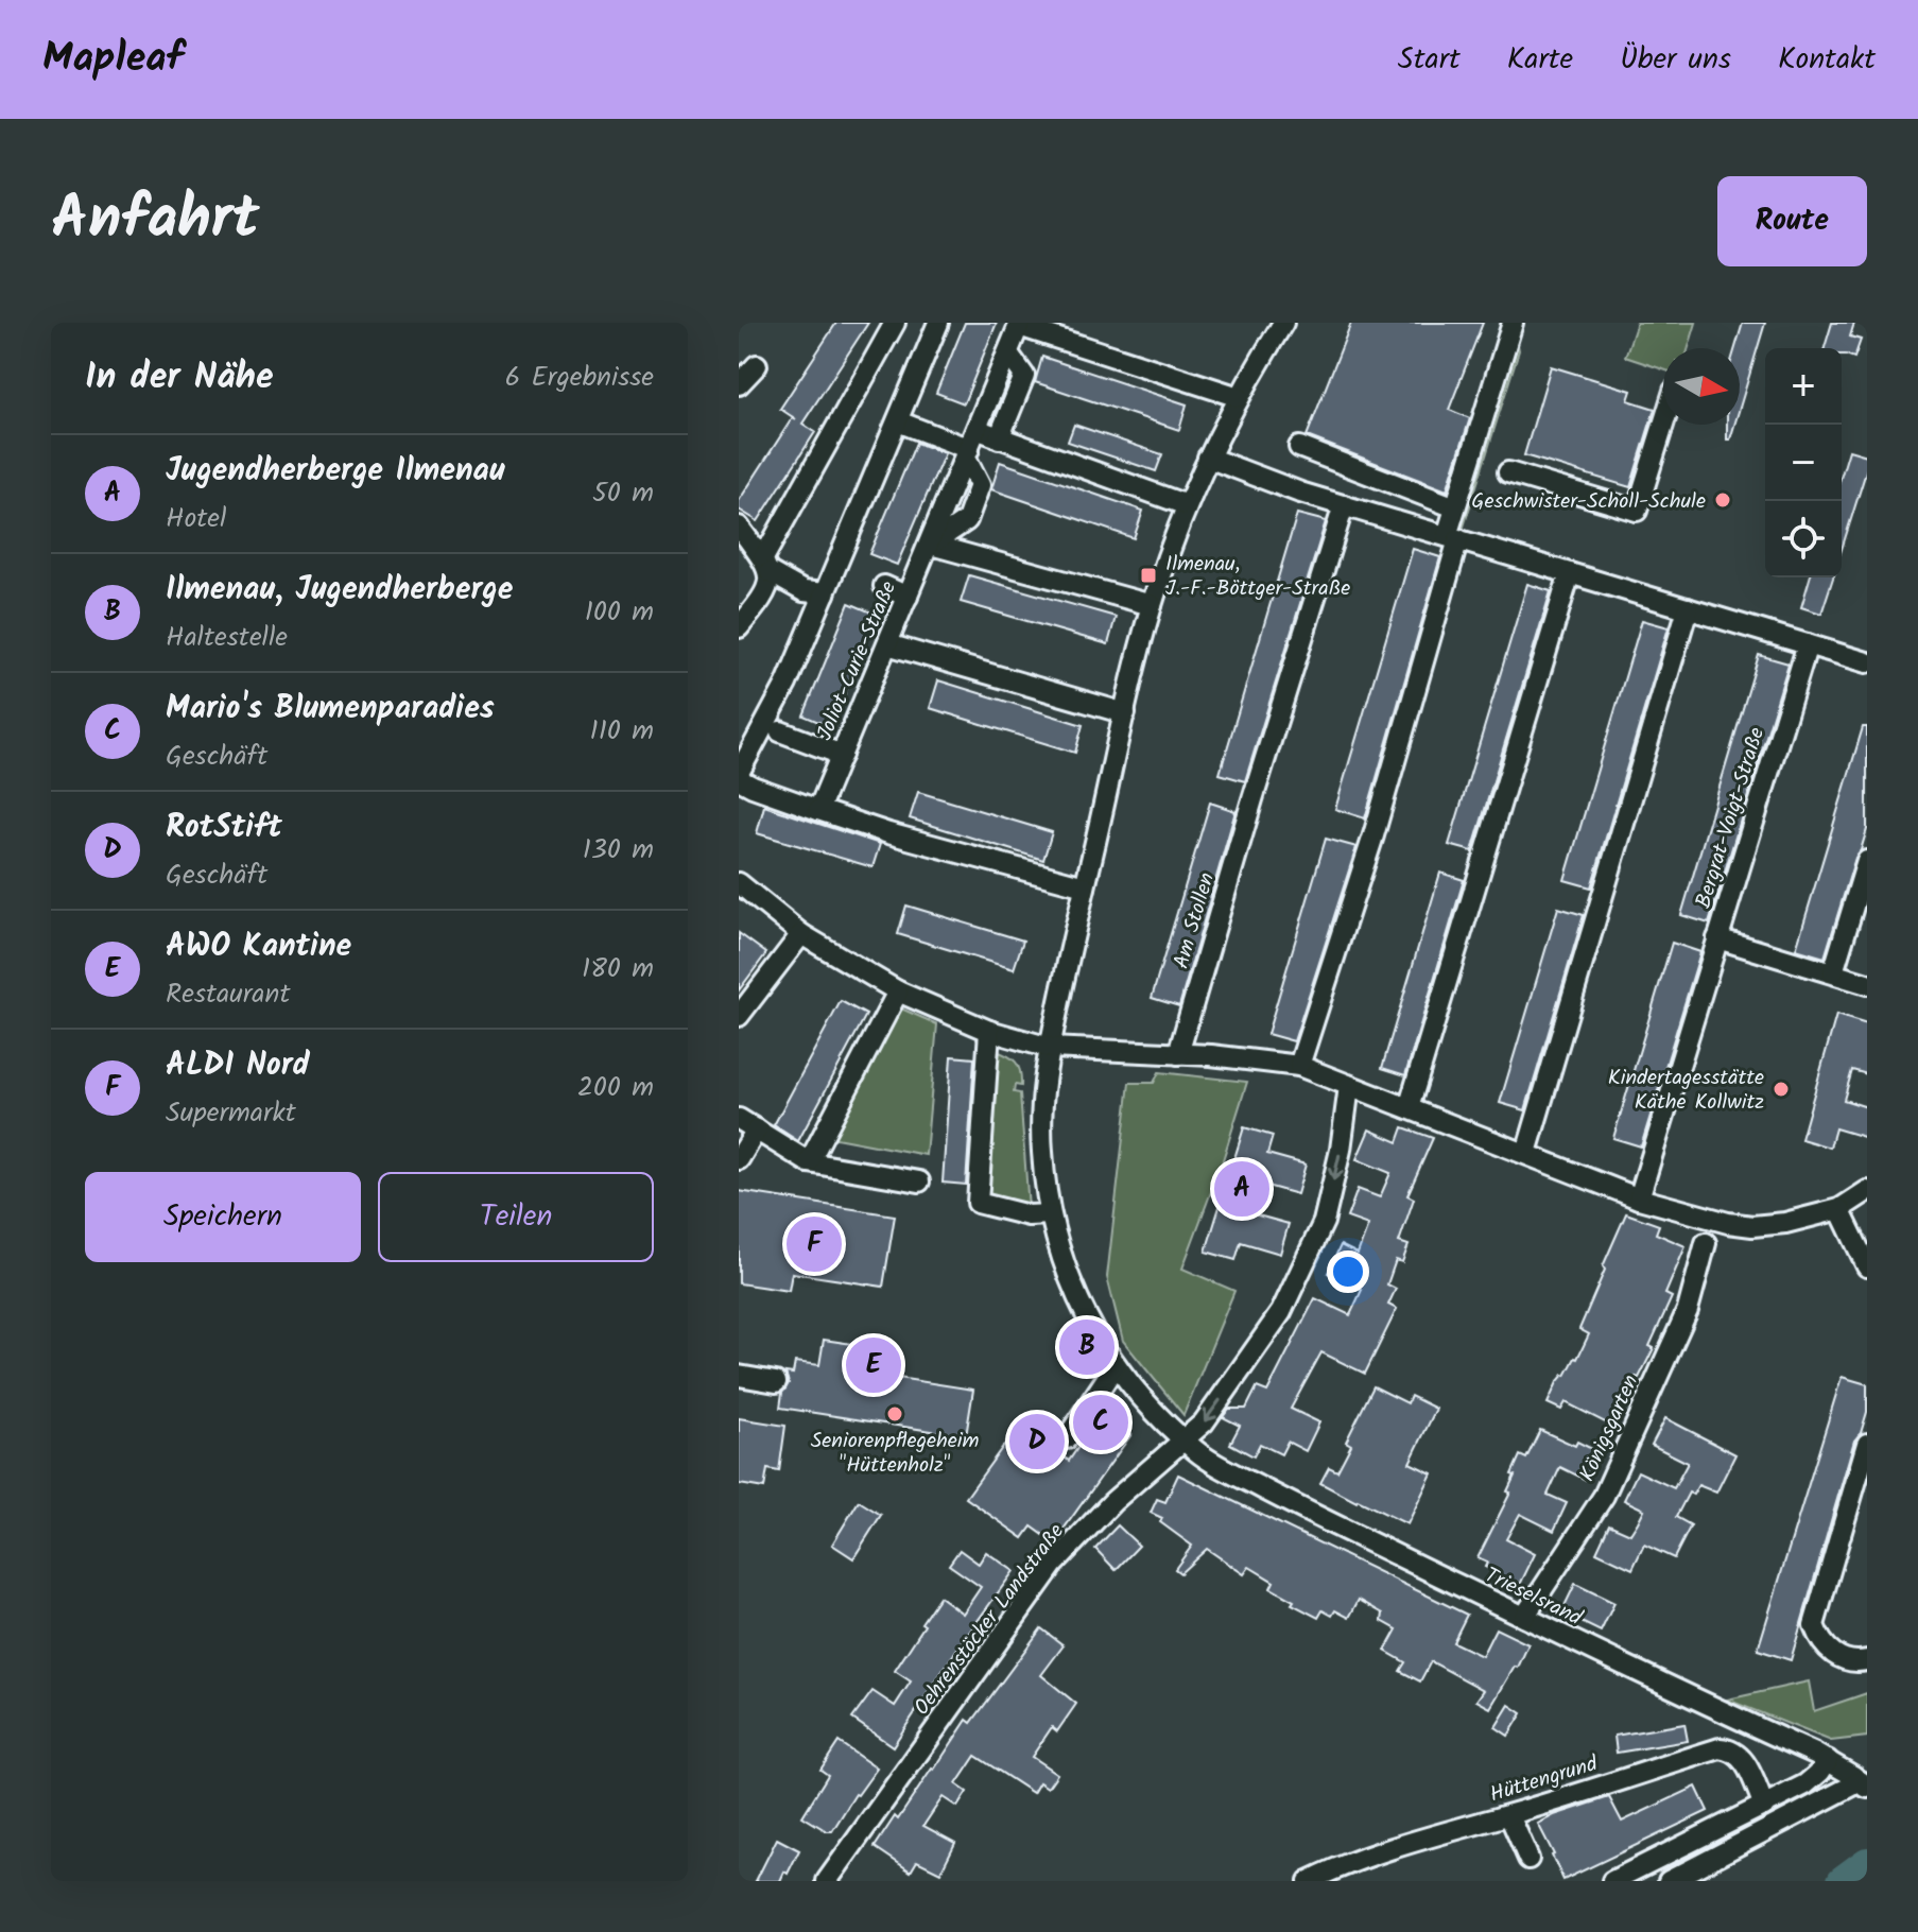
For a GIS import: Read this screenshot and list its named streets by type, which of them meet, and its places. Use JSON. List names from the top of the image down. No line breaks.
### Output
{"streets":{"street":["Joliot-Curie-Straße","Bergrat-Voigt-Straße","Am Stollen","Königsgarten","Trieselsrand","Oehrenstöcker Landstraße","Hüttengrund"]},"crossings":[["Königsgarten","Trieselsrand"],["Trieselsrand","Oehrenstöcker Landstraße"]],"one_way":["Oehrenstöcker Landstraße"],"places":{"other":["Geschwister-Scholl-Schule","Kindertagesstätte Käthe Kollwitz","Seniorenpflegeheim \"Hüttenholz\""],"transit":["Ilmenau, J.-F.-Böttger-Straße"]},"north":"right","page":{"header":"Mapleaf","nav":["Start","Karte","Über uns","Kontakt"],"title":"Anfahrt","buttons":["Route",["Speichern","Teilen"]],"heading":["In der Nähe","6 Ergebnisse"],"map_buttons":["+","−"],"list":[{"mark":"A","name":"Jugendherberge Ilmenau","note":"Hotel","value":"50 m"},{"mark":"B","name":"Ilmenau, Jugendherberge","note":"Haltestelle","value":"100 m"},{"mark":"C","name":"Mario's Blumenparadies","note":"Geschäft","value":"110 m"},{"mark":"D","name":"RotStift","note":"Geschäft","value":"130 m"},{"mark":"E","name":"AWO Kantine","note":"Restaurant","value":"180 m"},{"mark":"F","name":"ALDI Nord","note":"Supermarkt","value":"200 m"}],"pins":["A","F","B","E","C","D"]}}
